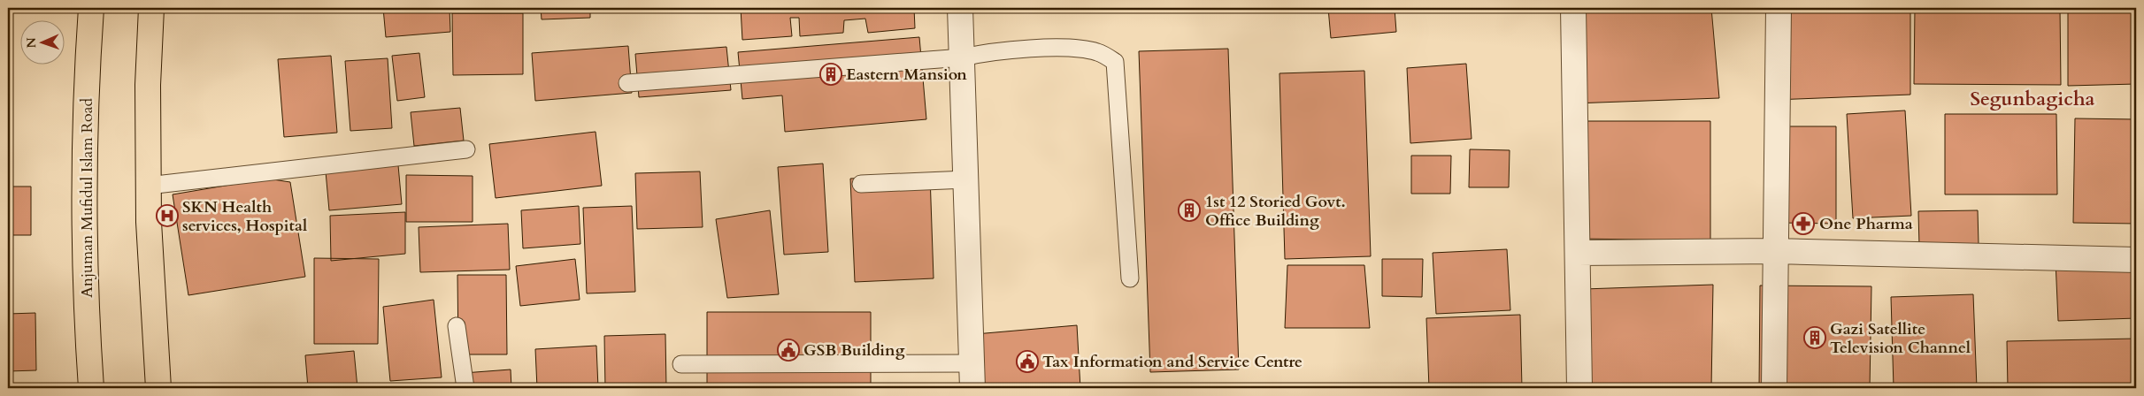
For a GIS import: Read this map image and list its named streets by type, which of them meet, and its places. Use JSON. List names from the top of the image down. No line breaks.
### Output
{"streets":{"main road":["Anjuman Mufidul Islam Road"]},"districts":["Segunbagicha"],"places":{"building":["Eastern Mansion","1st 12 Storied Govt. Office Building","Gazi Satellite Television Channel"],"hospital":["SKN Health services, Hospital"],"pharmacy":["One Pharma"],"public building":["GSB Building","Tax Information and Service Centre"]},"north":"left"}
